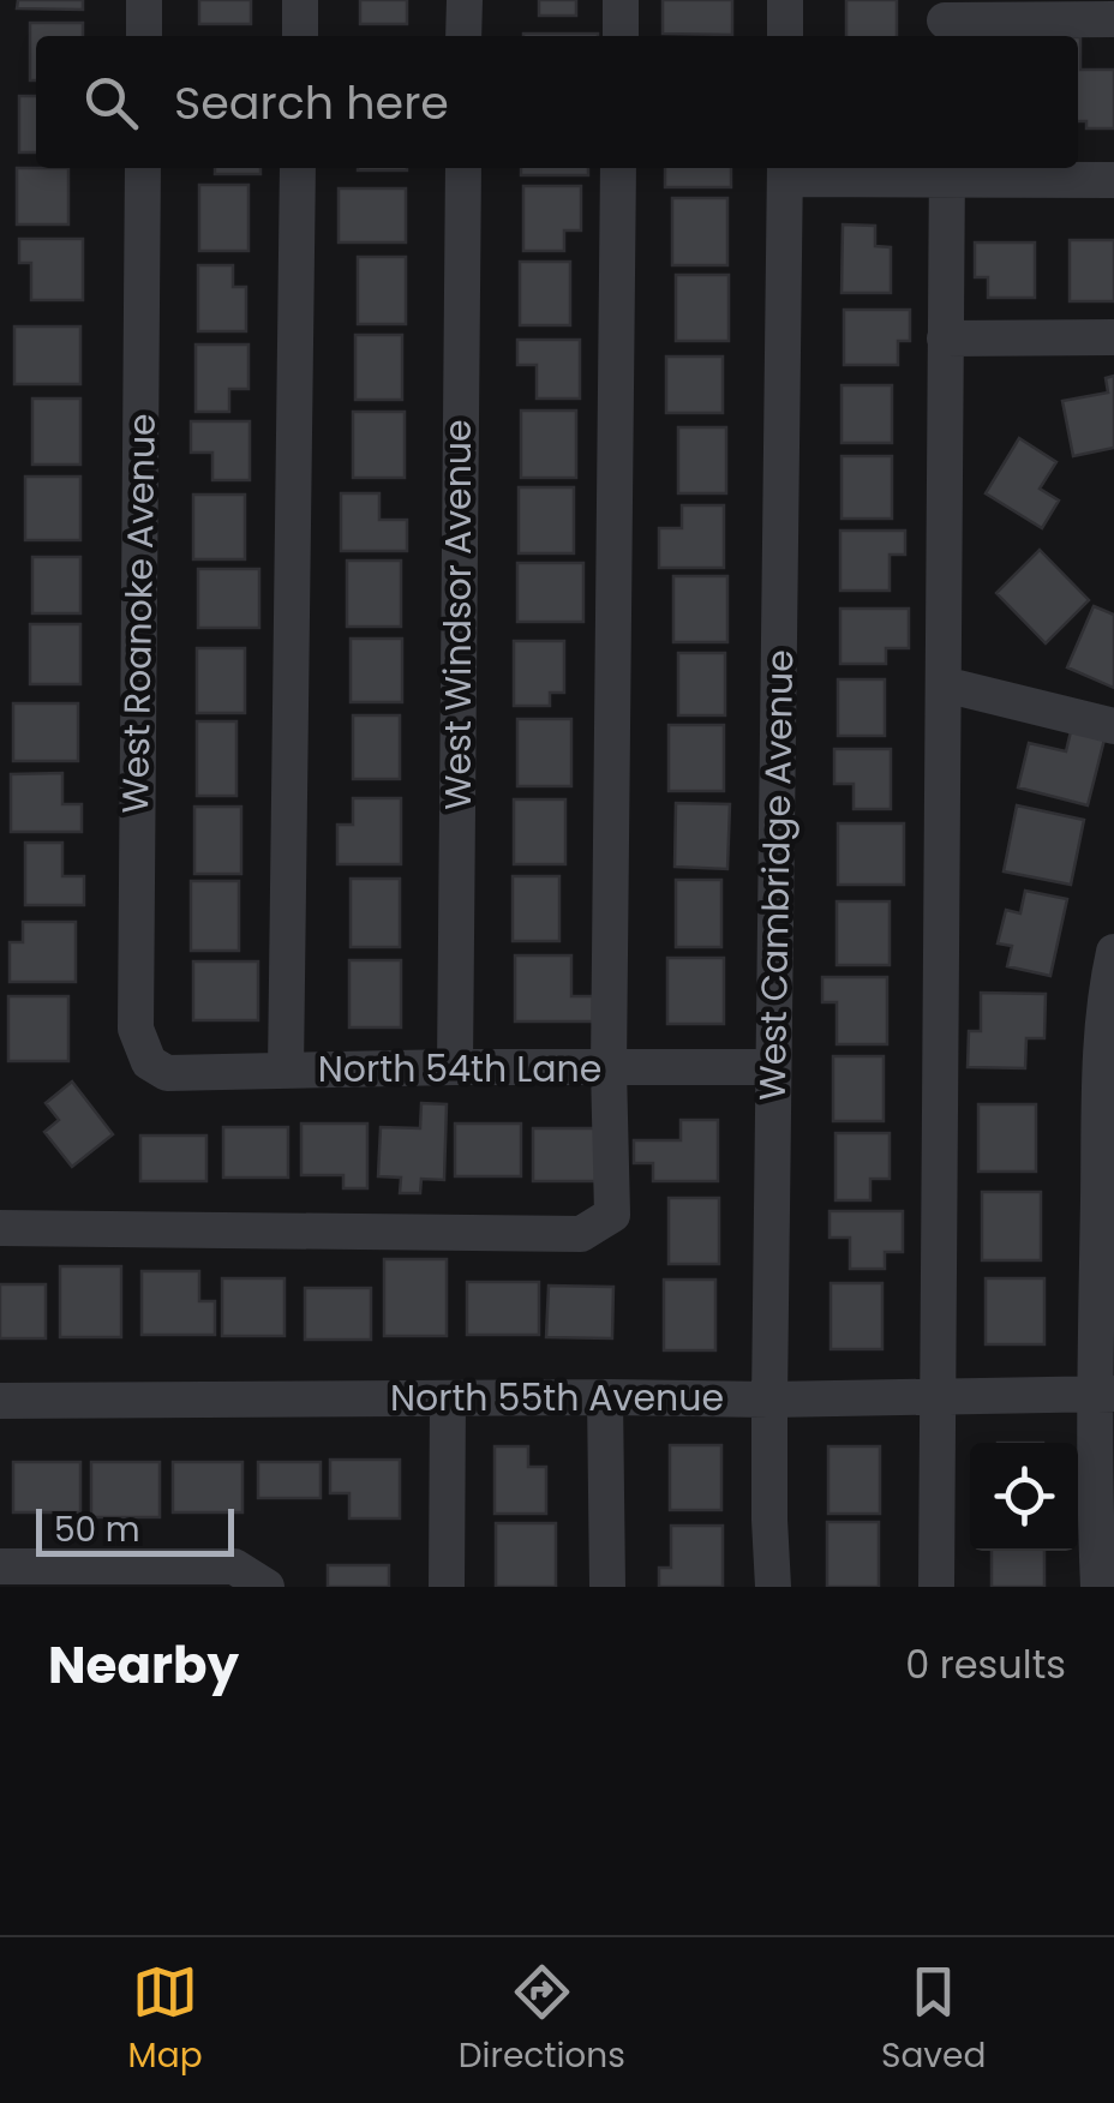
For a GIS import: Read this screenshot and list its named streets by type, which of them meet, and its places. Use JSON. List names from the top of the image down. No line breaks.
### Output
{"streets":{"street":["West Roanoke Avenue","West Windsor Avenue","West Cambridge Avenue","North 54th Lane","North 55th Avenue"]},"crossings":[["West Roanoke Avenue","North 54th Lane"],["West Windsor Avenue","North 54th Lane"],["West Cambridge Avenue","North 54th Lane"],["West Cambridge Avenue","North 55th Avenue"]],"scale_bar":"50 m","page":{"search":"Search here","scale":"50 m","heading":["Nearby","0 results"],"nav":["Map","Directions","Saved"]}}
